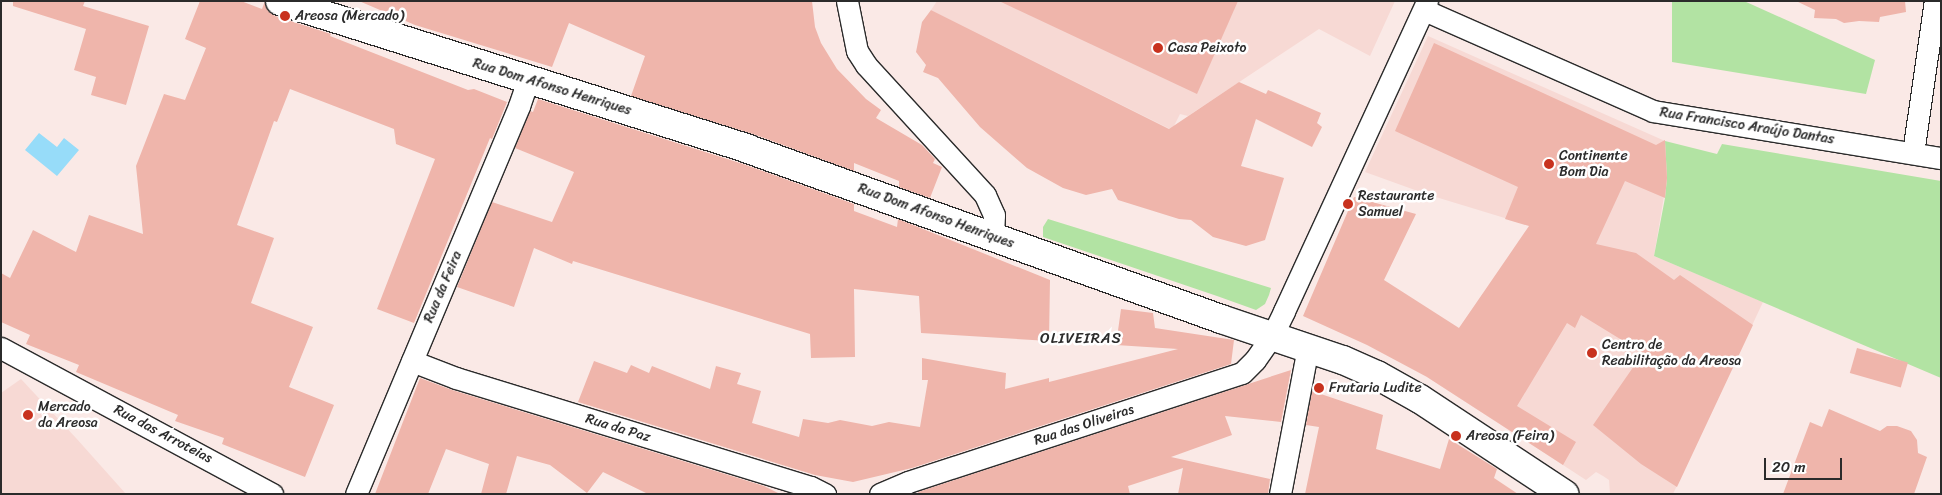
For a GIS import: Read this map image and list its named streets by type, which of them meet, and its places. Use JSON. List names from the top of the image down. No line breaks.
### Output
{"streets":{"main road":["Rua Dom Afonso Henriques"],"street":["Rua Francisco Araújo Dantas","Rua da Feira","Rua das Oliveiras","Rua da Paz","Rua das Arroteias"]},"crossings":[["Rua Dom Afonso Henriques","Rua da Feira"],["Rua Dom Afonso Henriques","Rua das Oliveiras"],["Rua Francisco Araújo Dantas","Rua das Oliveiras"],["Rua da Feira","Rua da Paz"]],"districts":["OLIVEIRAS"],"places":["Areosa (Mercado)","Casa Peixoto","Continente Bom Dia","Restaurante Samuel","Centro de Reabilitação da Areosa","Frutaria Ludite","Mercado da Areosa","Areosa (Feira)"],"scale_bar":"20 m"}
